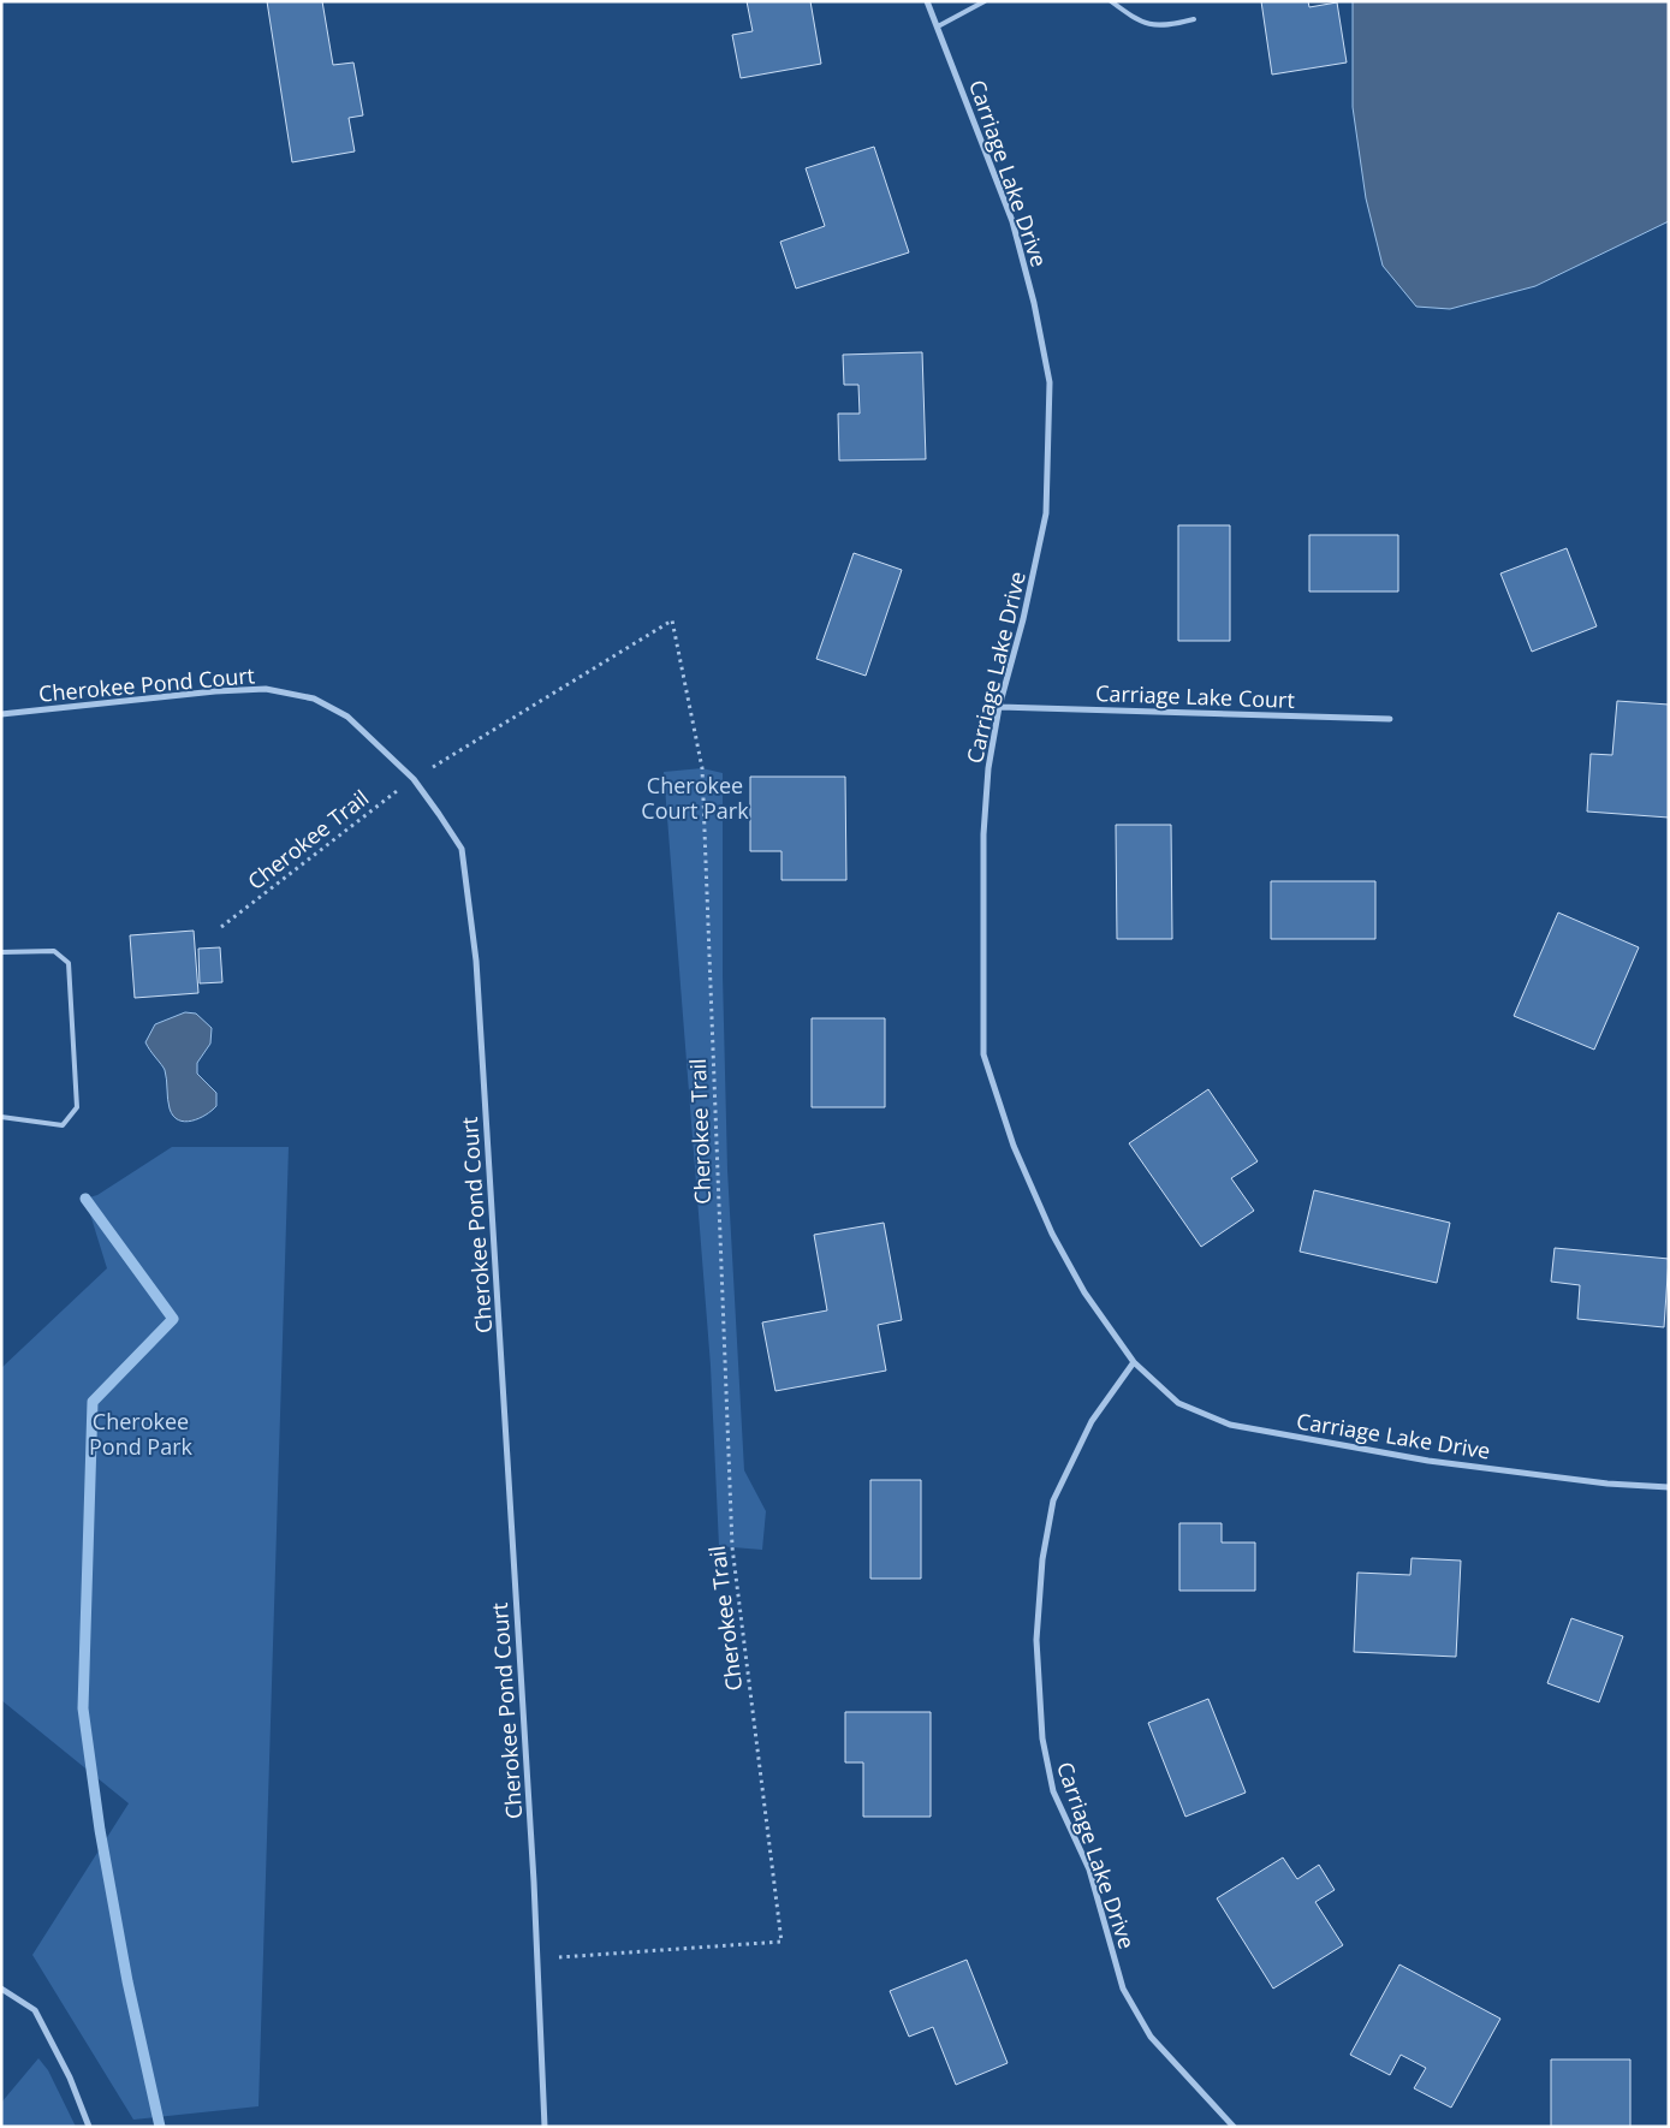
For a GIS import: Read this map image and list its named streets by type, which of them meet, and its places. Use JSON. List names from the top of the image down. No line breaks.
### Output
{"streets":{"street":["Carriage Lake Drive","Cherokee Pond Court","Carriage Lake Court"],"path":["Cherokee Trail"]},"crossings":[["Carriage Lake Drive","Carriage Lake Court"],["Cherokee Pond Court","Cherokee Trail"]],"parks":["Cherokee Court Park","Cherokee Pond Park"]}
